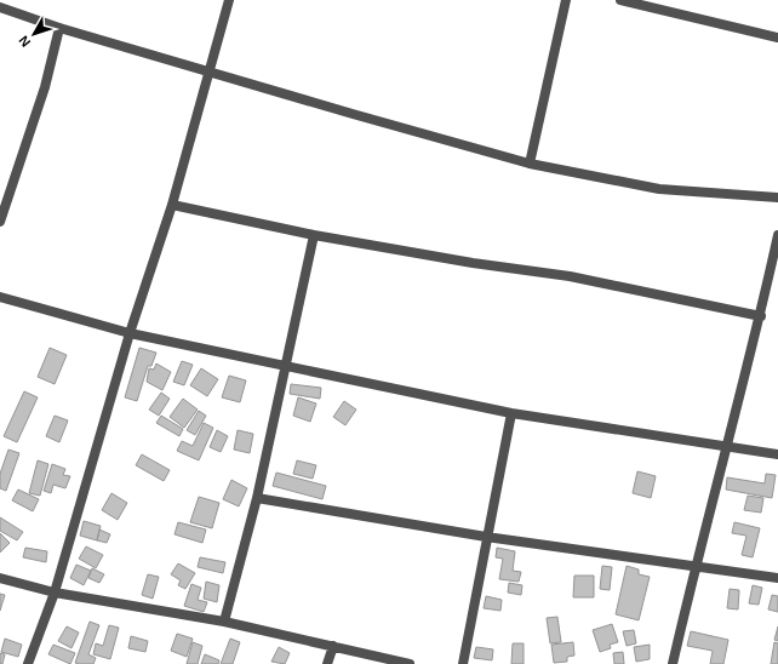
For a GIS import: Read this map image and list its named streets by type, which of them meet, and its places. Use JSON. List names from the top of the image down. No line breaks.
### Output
{"north":"bottom left"}
